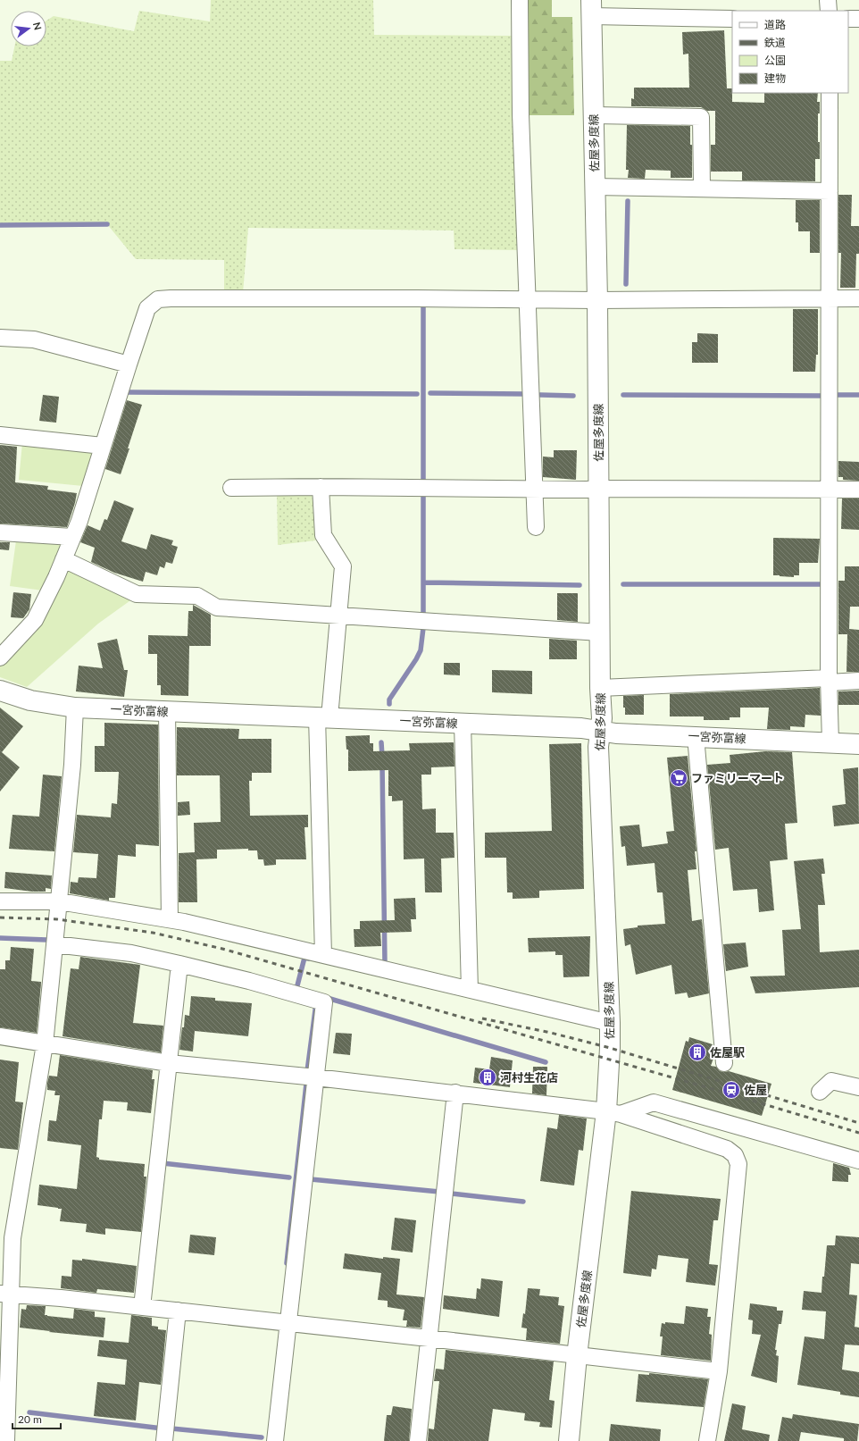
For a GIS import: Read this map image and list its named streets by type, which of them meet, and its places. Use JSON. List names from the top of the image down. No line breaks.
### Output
{"streets":{"main road":["佐屋多度線","一宮弥富線"]},"crossings":[["佐屋多度線","一宮弥富線"]],"places":{"supermarket":["ファミリーマート"],"building":["佐屋駅","河村生花店"],"station":["佐屋"]},"legend":["道路","鉄道","公園","建物"],"scale_bar":"20 m","north":"right"}
